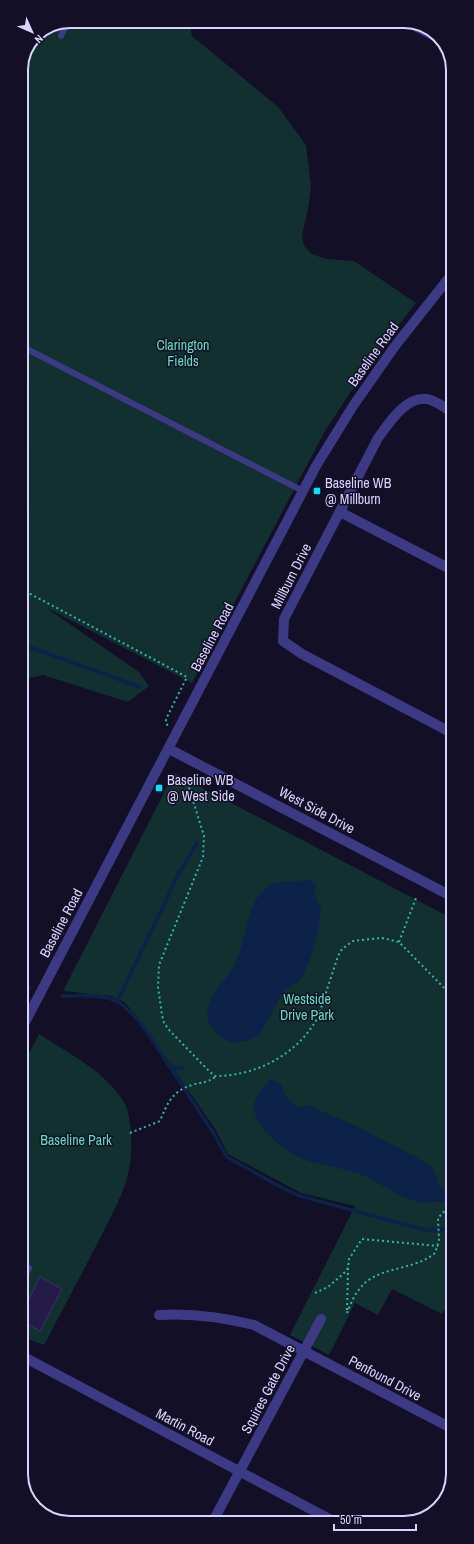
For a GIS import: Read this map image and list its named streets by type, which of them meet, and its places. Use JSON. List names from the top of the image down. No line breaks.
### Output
{"streets":{"street":["Baseline Road","Millburn Drive","West Side Drive","Penfound Drive","Squires Gate Drive","Martin Road"]},"crossings":[["Baseline Road","West Side Drive"],["Penfound Drive","Squires Gate Drive"],["Squires Gate Drive","Martin Road"]],"parks":["Clarington Fields","Westside Drive Park","Baseline Park"],"places":{"transit":["Baseline WB @ Millburn","Baseline WB @ West Side"]},"scale_bar":"50 m","north":"bottom right"}
